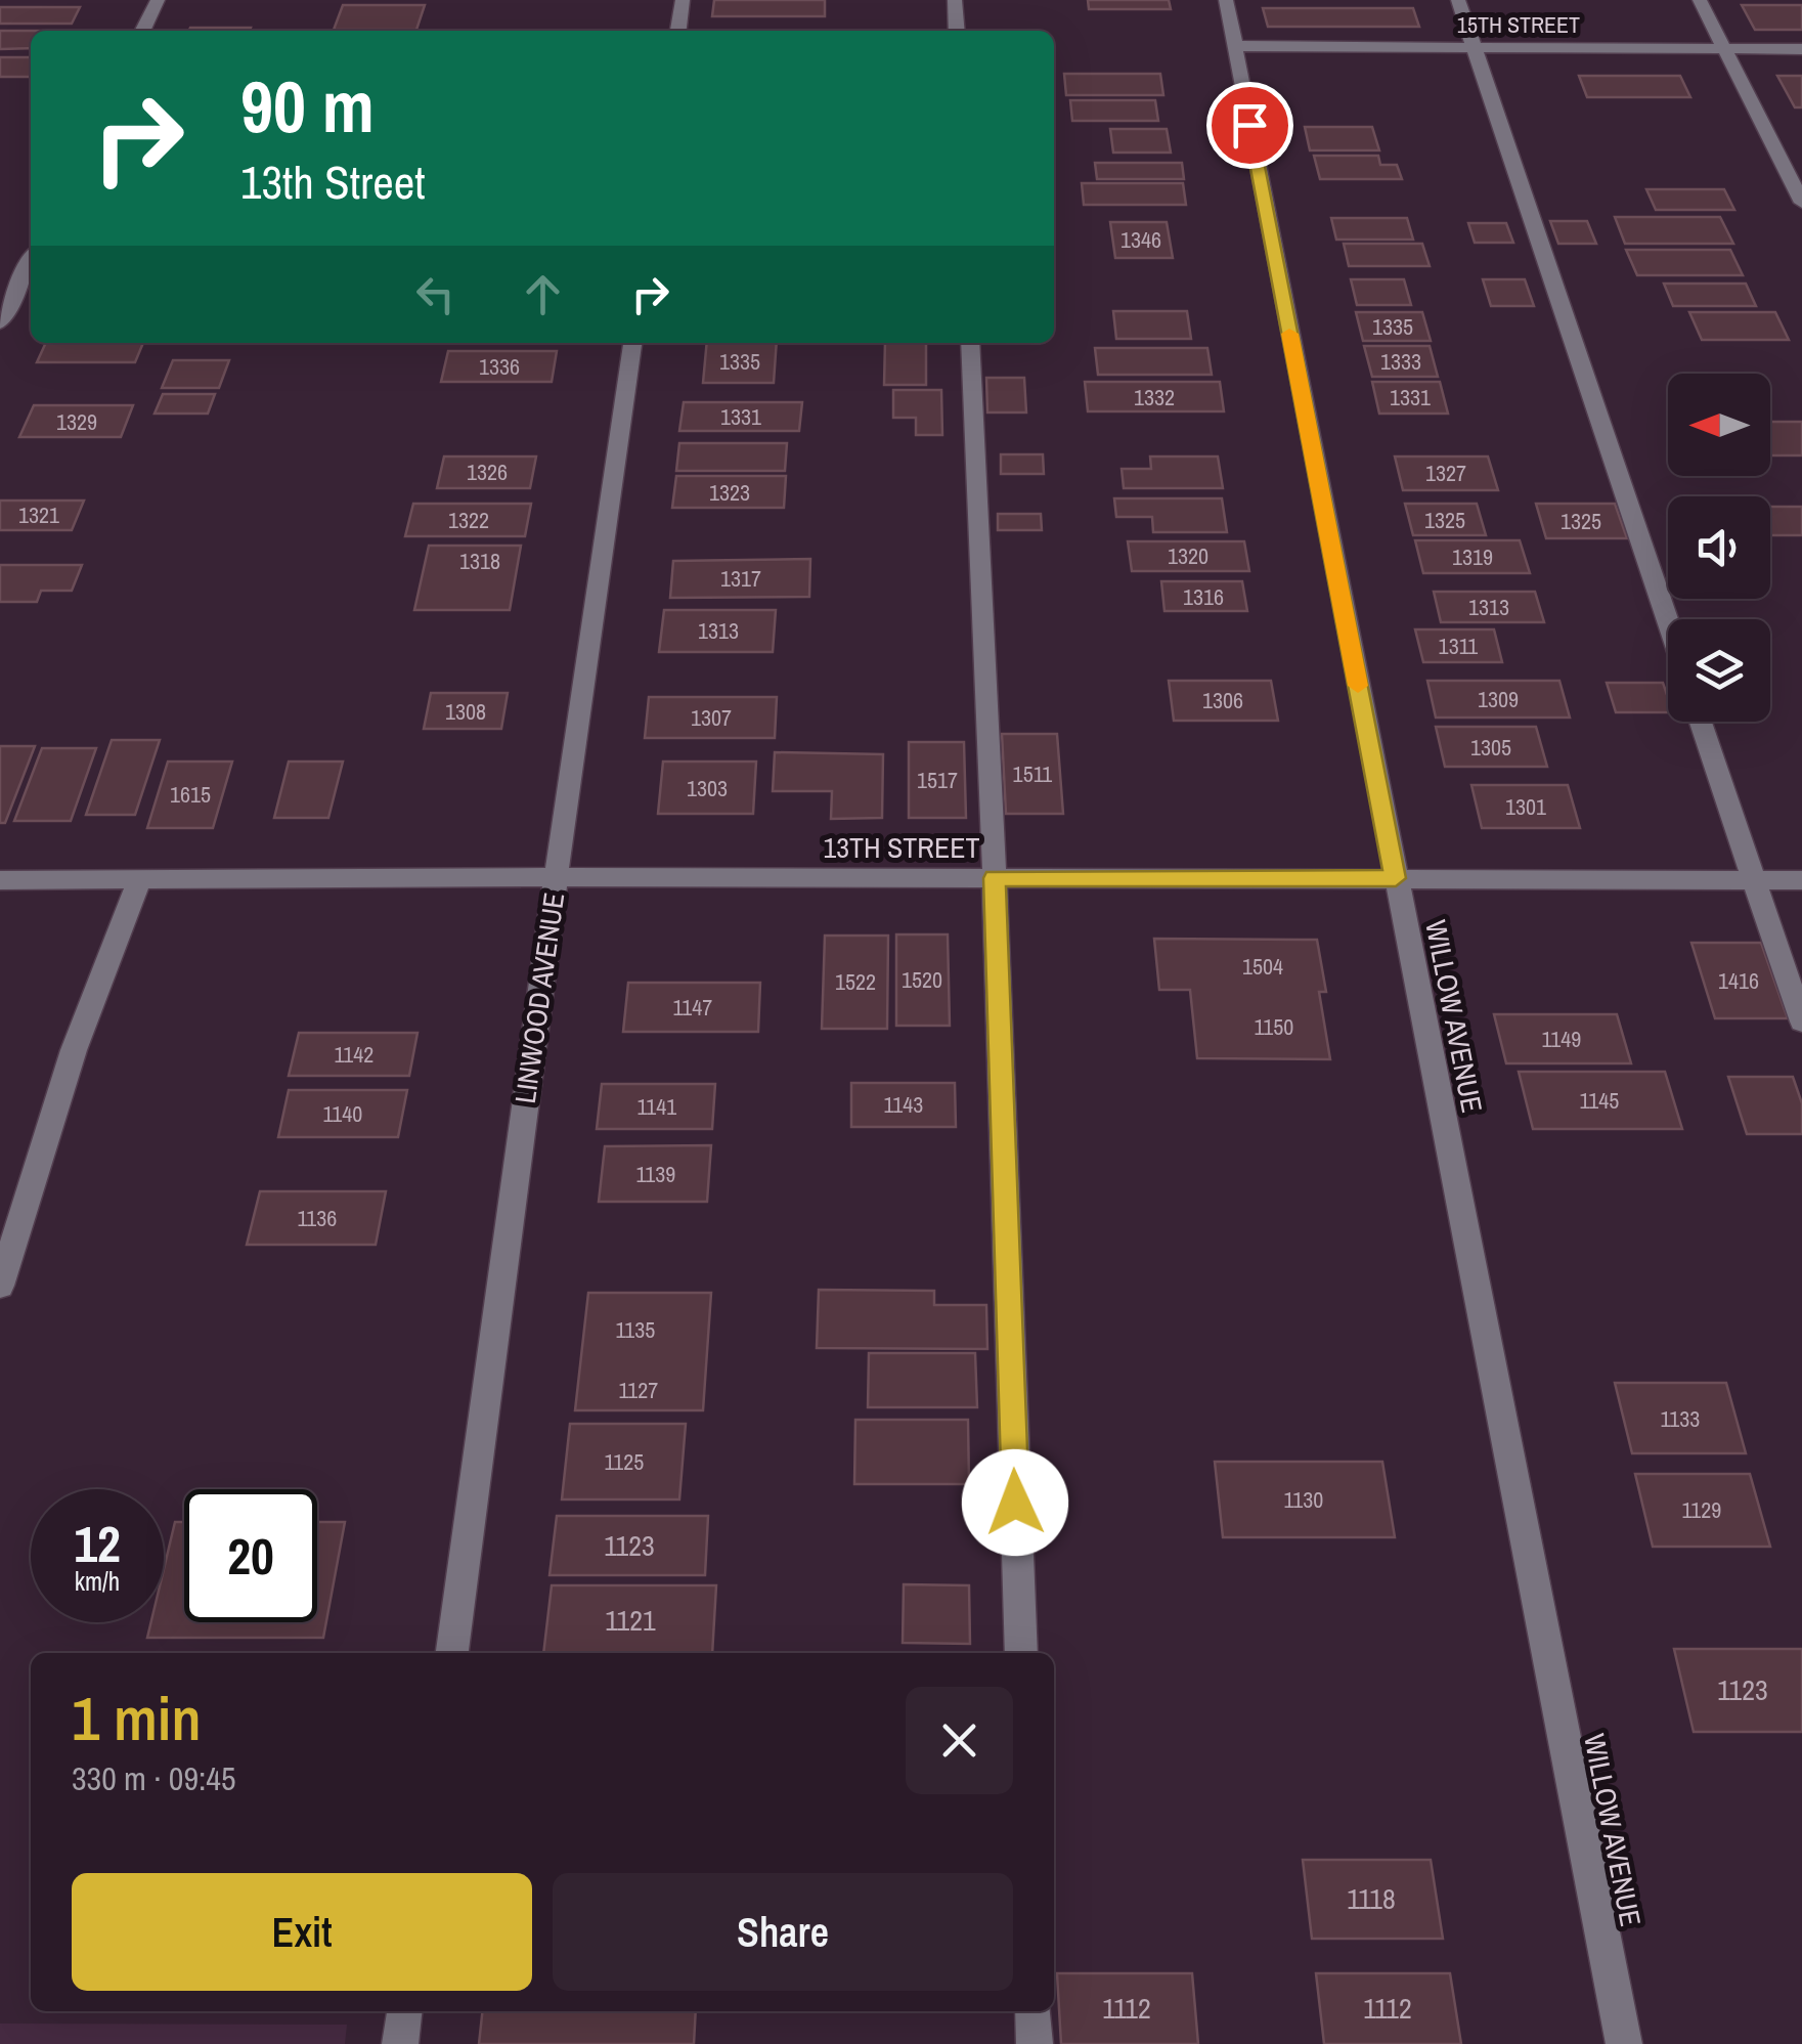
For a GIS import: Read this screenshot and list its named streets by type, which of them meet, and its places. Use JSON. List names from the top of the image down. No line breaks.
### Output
{"streets":{"street":["15TH STREET","13TH STREET","LINWOOD AVENUE","WILLOW AVENUE"]},"crossings":[["15TH STREET","WILLOW AVENUE"],["13TH STREET","LINWOOD AVENUE"],["13TH STREET","WILLOW AVENUE"]],"house_numbers":["1346","1335","1335","1333","1336","1332","1331","1331","1329","1326","1327","1323","1321","1322","1325","1325","1320","1319","1318","1317","1316","1313","1313","1311","1309","1306","1308","1307","1305","1511","1517","1303","1615","1301","1504","1520","1416","1522","1147","1150","1149","1142","1145","1143","1141","1140","1139","1136","1135","1127","1133","1125","1130","1129","1123","1121","1123","1118","1112","1112"],"north":"left","page":{"turn":["90 m","13th Street"],"speed":"12 km/h","limit":"20","heading":["1 min","330 m · 09:45"],"buttons":["Exit","Share"]}}
